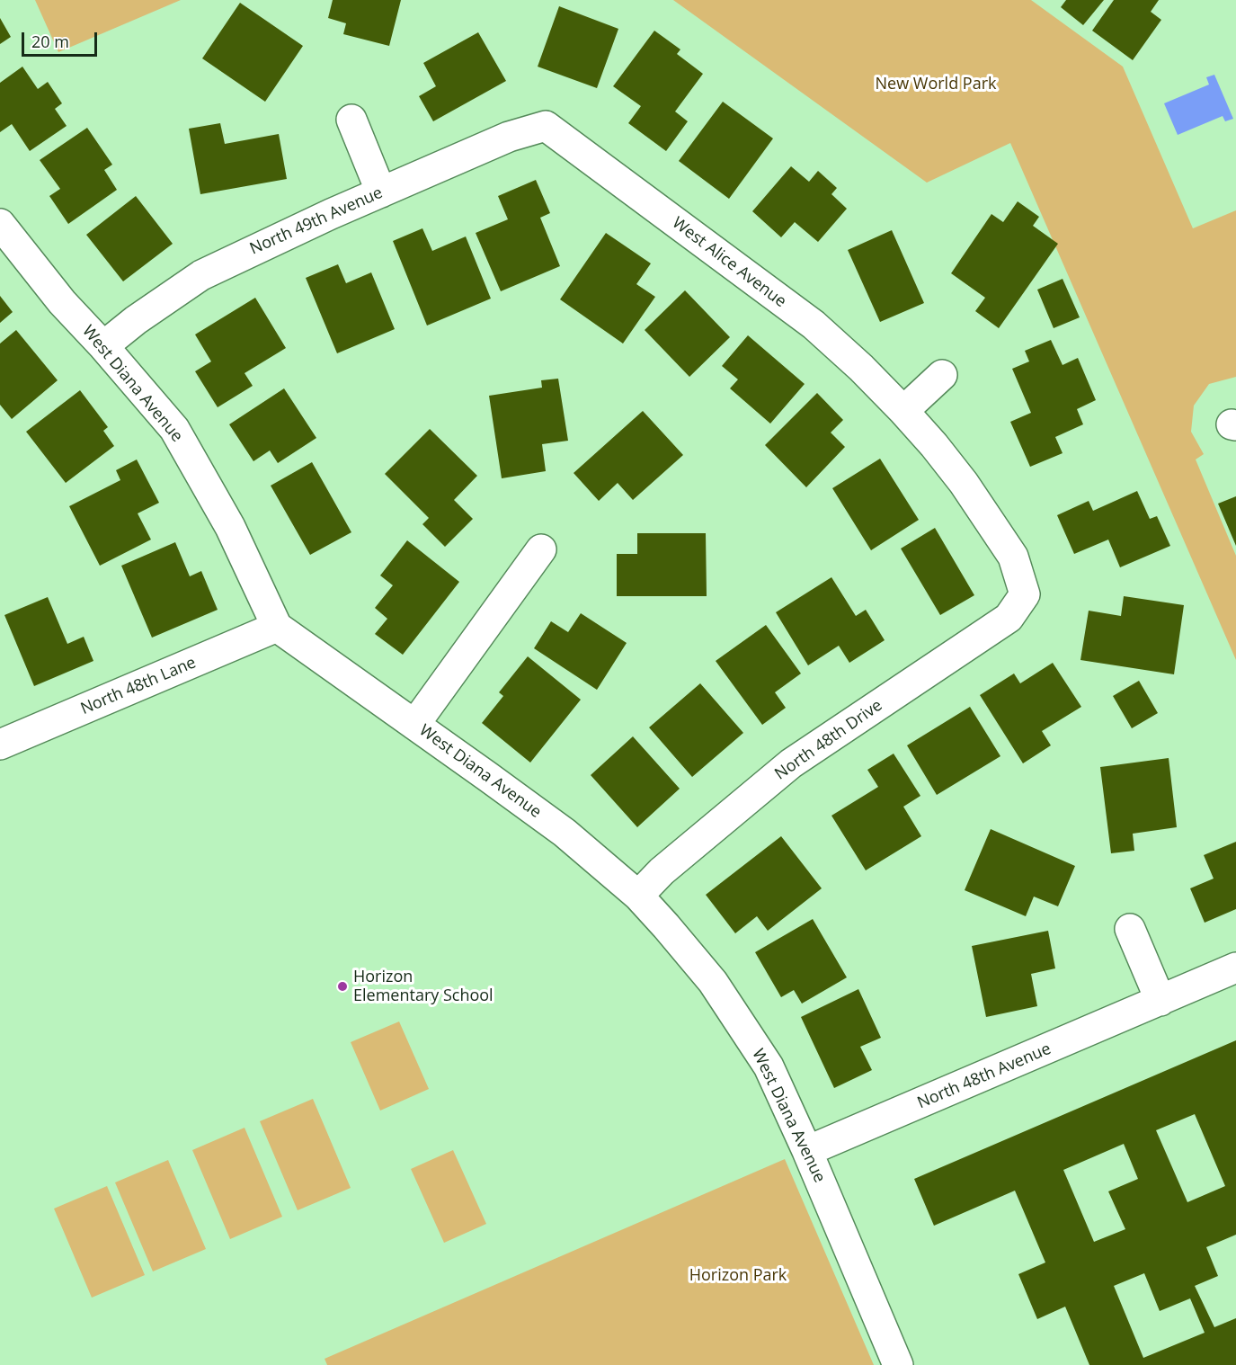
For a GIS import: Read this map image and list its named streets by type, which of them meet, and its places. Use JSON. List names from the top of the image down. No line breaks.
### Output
{"streets":{"street":["North 49th Avenue","West Alice Avenue","West Diana Avenue","North 48th Lane","North 48th Drive","North 48th Avenue"]},"crossings":[["North 49th Avenue","West Alice Avenue"],["North 49th Avenue","West Diana Avenue"],["West Alice Avenue","North 48th Drive"],["West Diana Avenue","North 48th Lane"],["West Diana Avenue","North 48th Drive"],["West Diana Avenue","North 48th Avenue"]],"parks":["New World Park","Horizon Park"],"places":["Horizon Elementary School"],"scale_bar":"20 m"}
